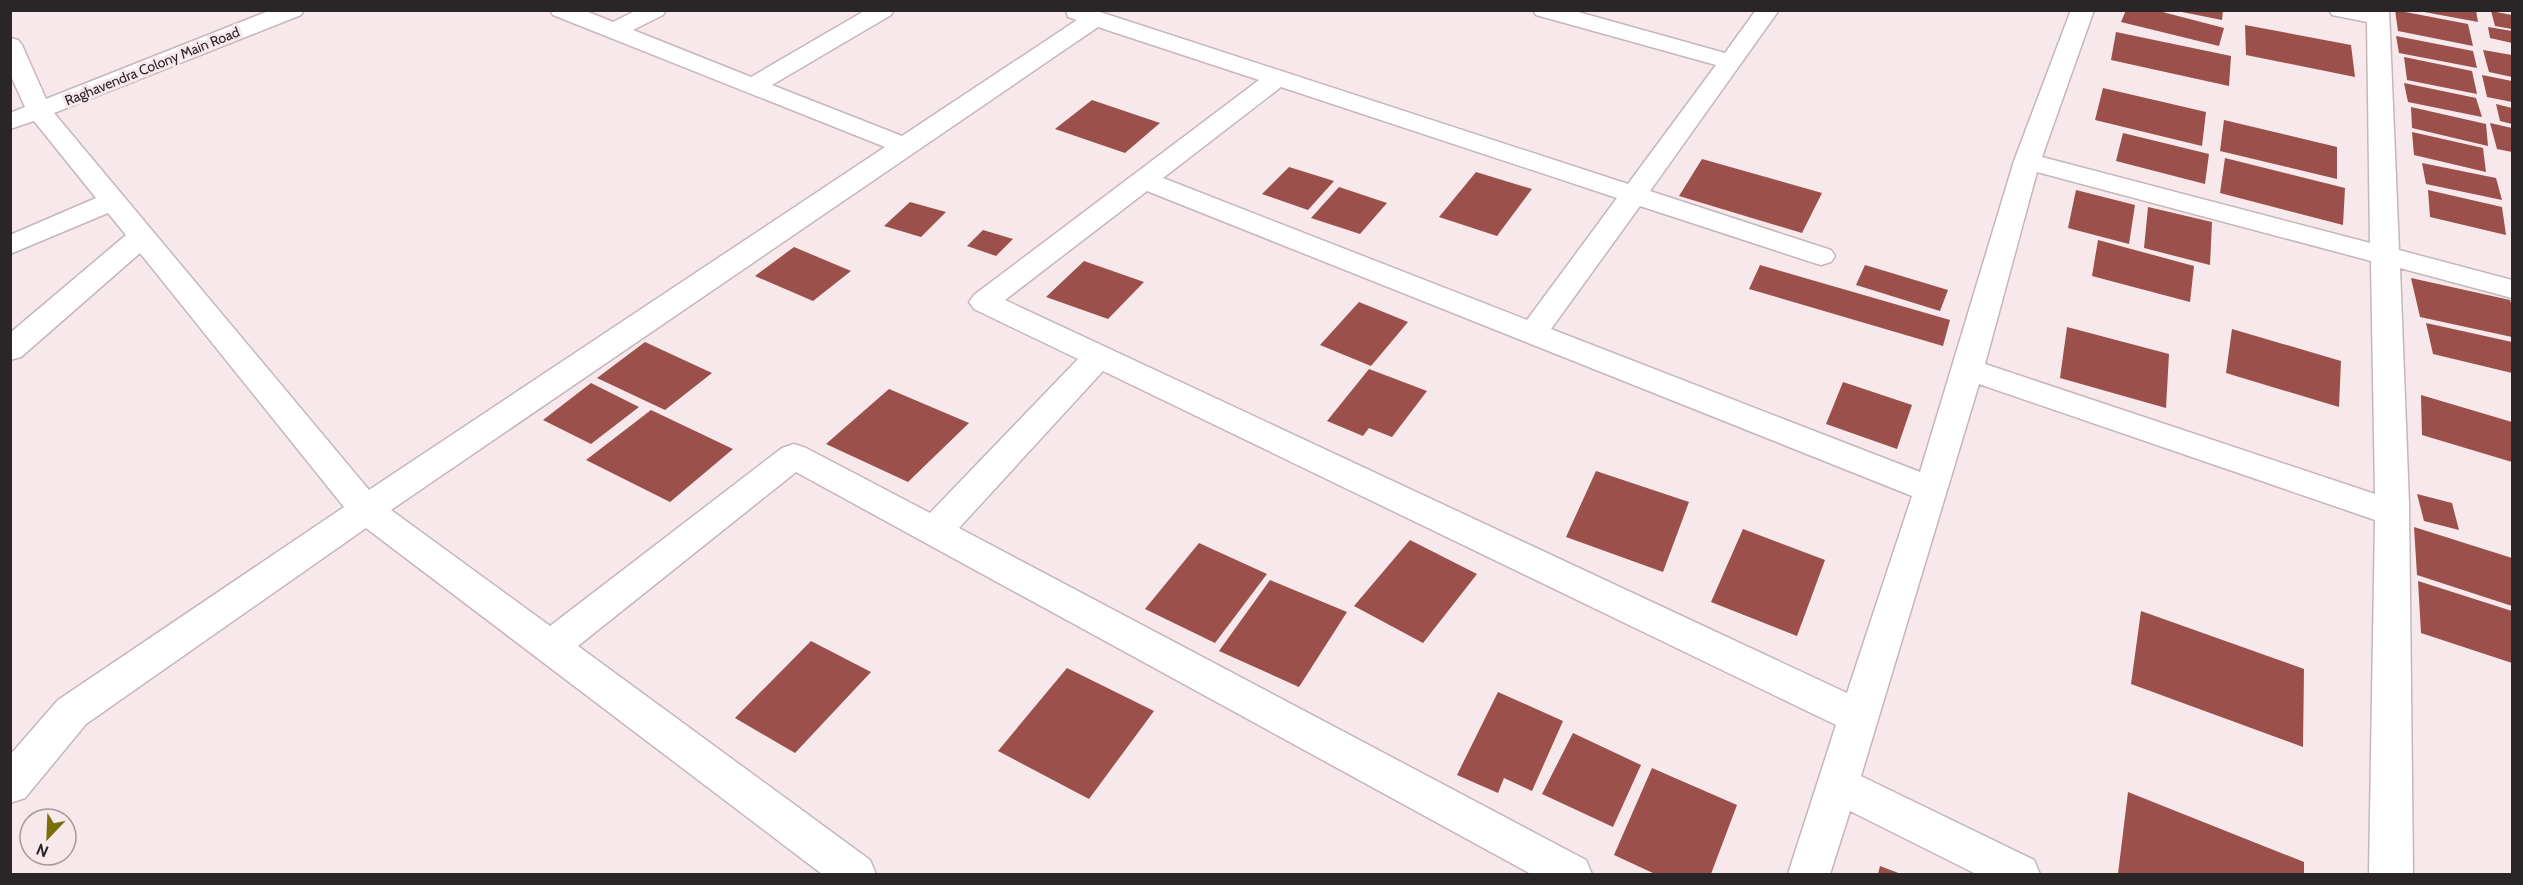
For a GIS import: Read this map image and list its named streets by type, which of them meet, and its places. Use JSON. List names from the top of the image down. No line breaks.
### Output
{"streets":{"street":["Raghavendra Colony Main Road"]},"north":"bottom left"}
